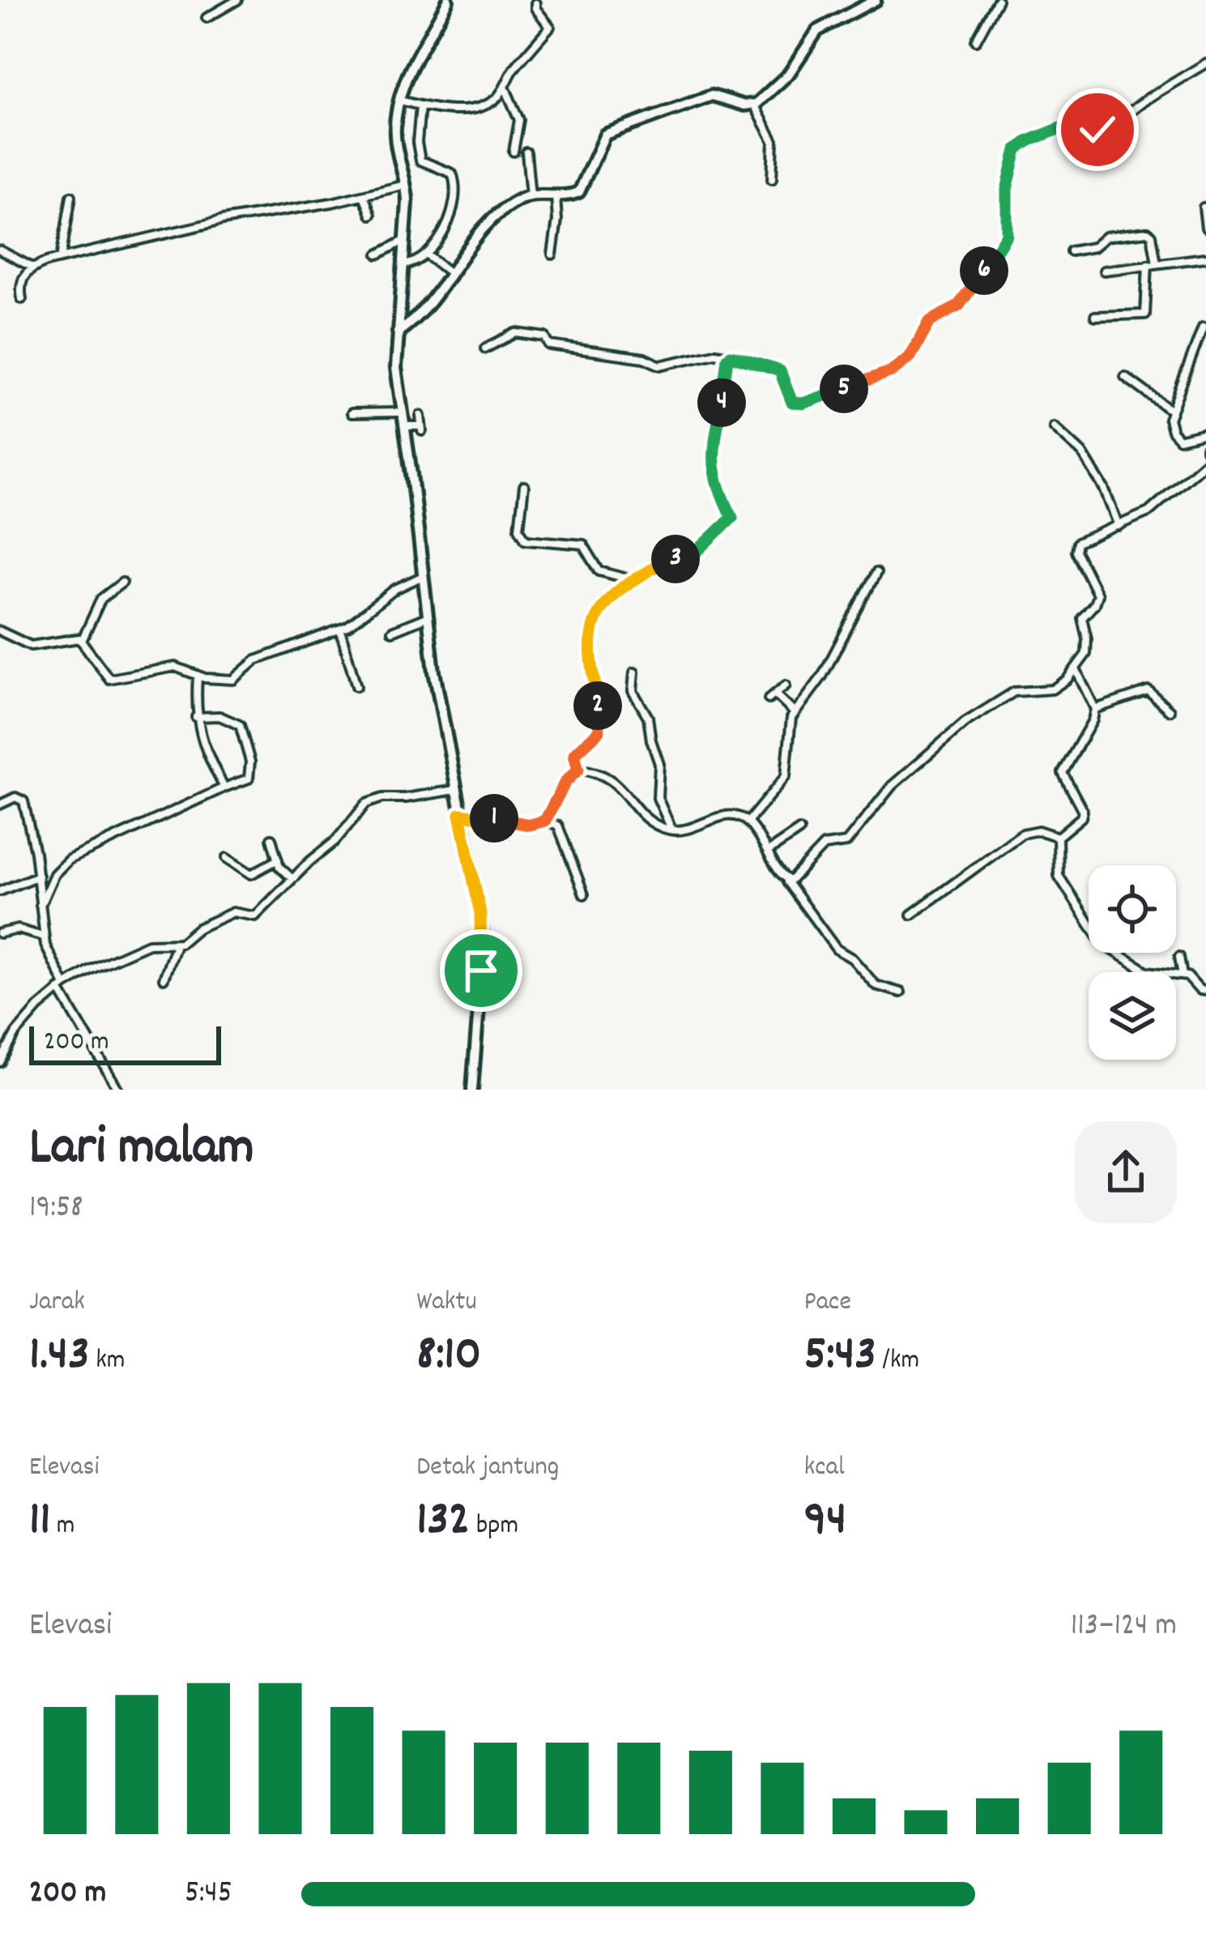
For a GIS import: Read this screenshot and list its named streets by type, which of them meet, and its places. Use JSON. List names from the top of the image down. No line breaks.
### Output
{"scale_bar":"200 m","page":{"pins":["6","5","4","3","2","1"],"scale":"200 m","heading":["Lari malam","19:58"],"stats":[["Jarak","1.43 km"],["Waktu","8:10"],["Pace","5:43 /km"],["Elevasi","11 m"],["Detak jantung","132 bpm"],["kcal","94"]],"chart":["Elevasi","113–124 m"],"list":[{"name":"200 m","note":"5:45"}]}}
